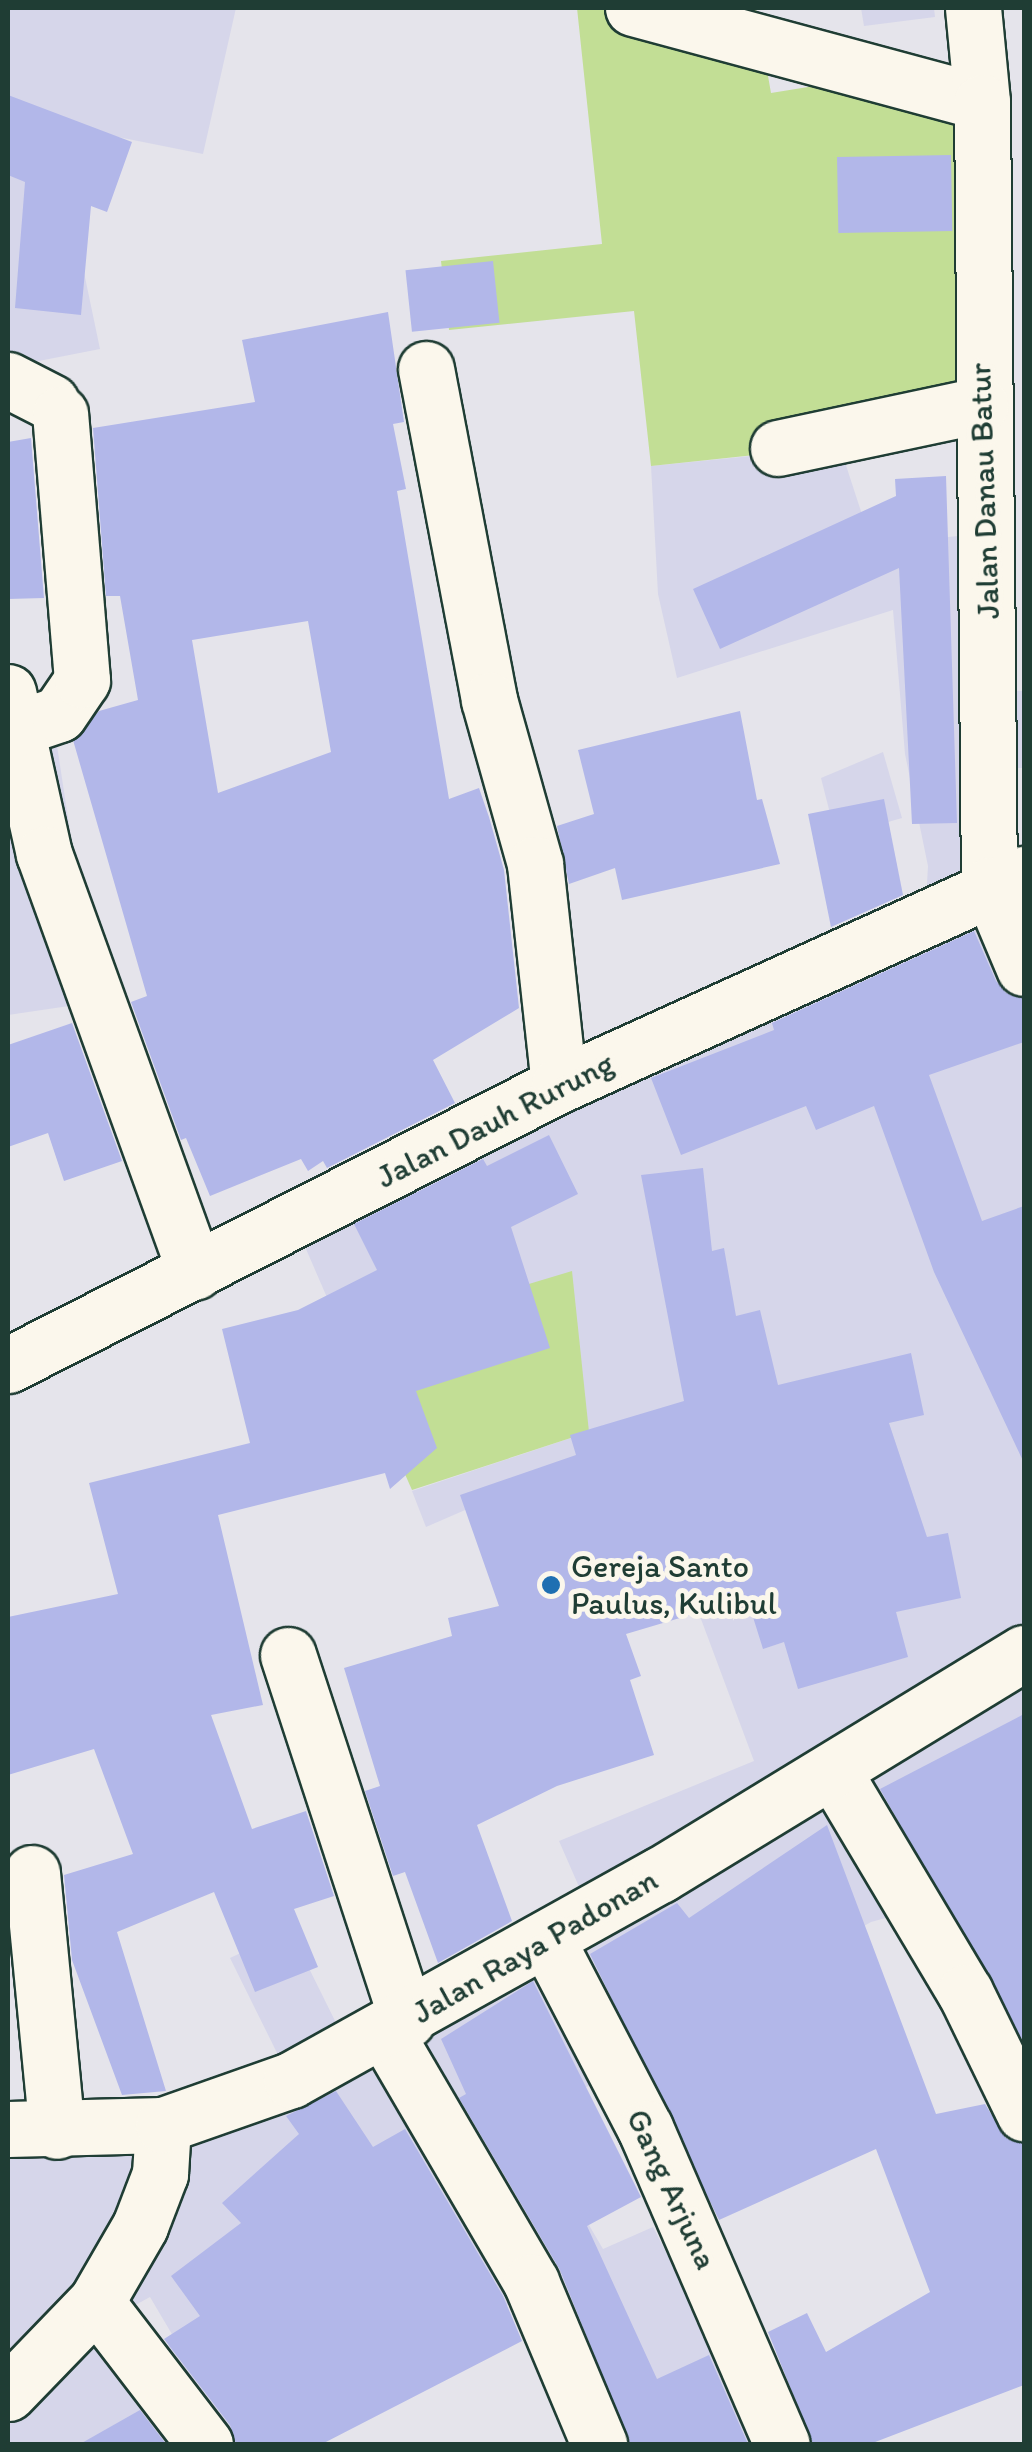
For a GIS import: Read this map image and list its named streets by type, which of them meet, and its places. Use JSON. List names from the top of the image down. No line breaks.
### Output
{"streets":{"street":["Jalan Danau Batur","Jalan Dauh Rurung","Jalan Raya Padonan","Gang Arjuna"]},"crossings":[["Jalan Danau Batur","Jalan Dauh Rurung"],["Jalan Raya Padonan","Gang Arjuna"]],"places":["Gereja Santo Paulus, Kulibul"]}
